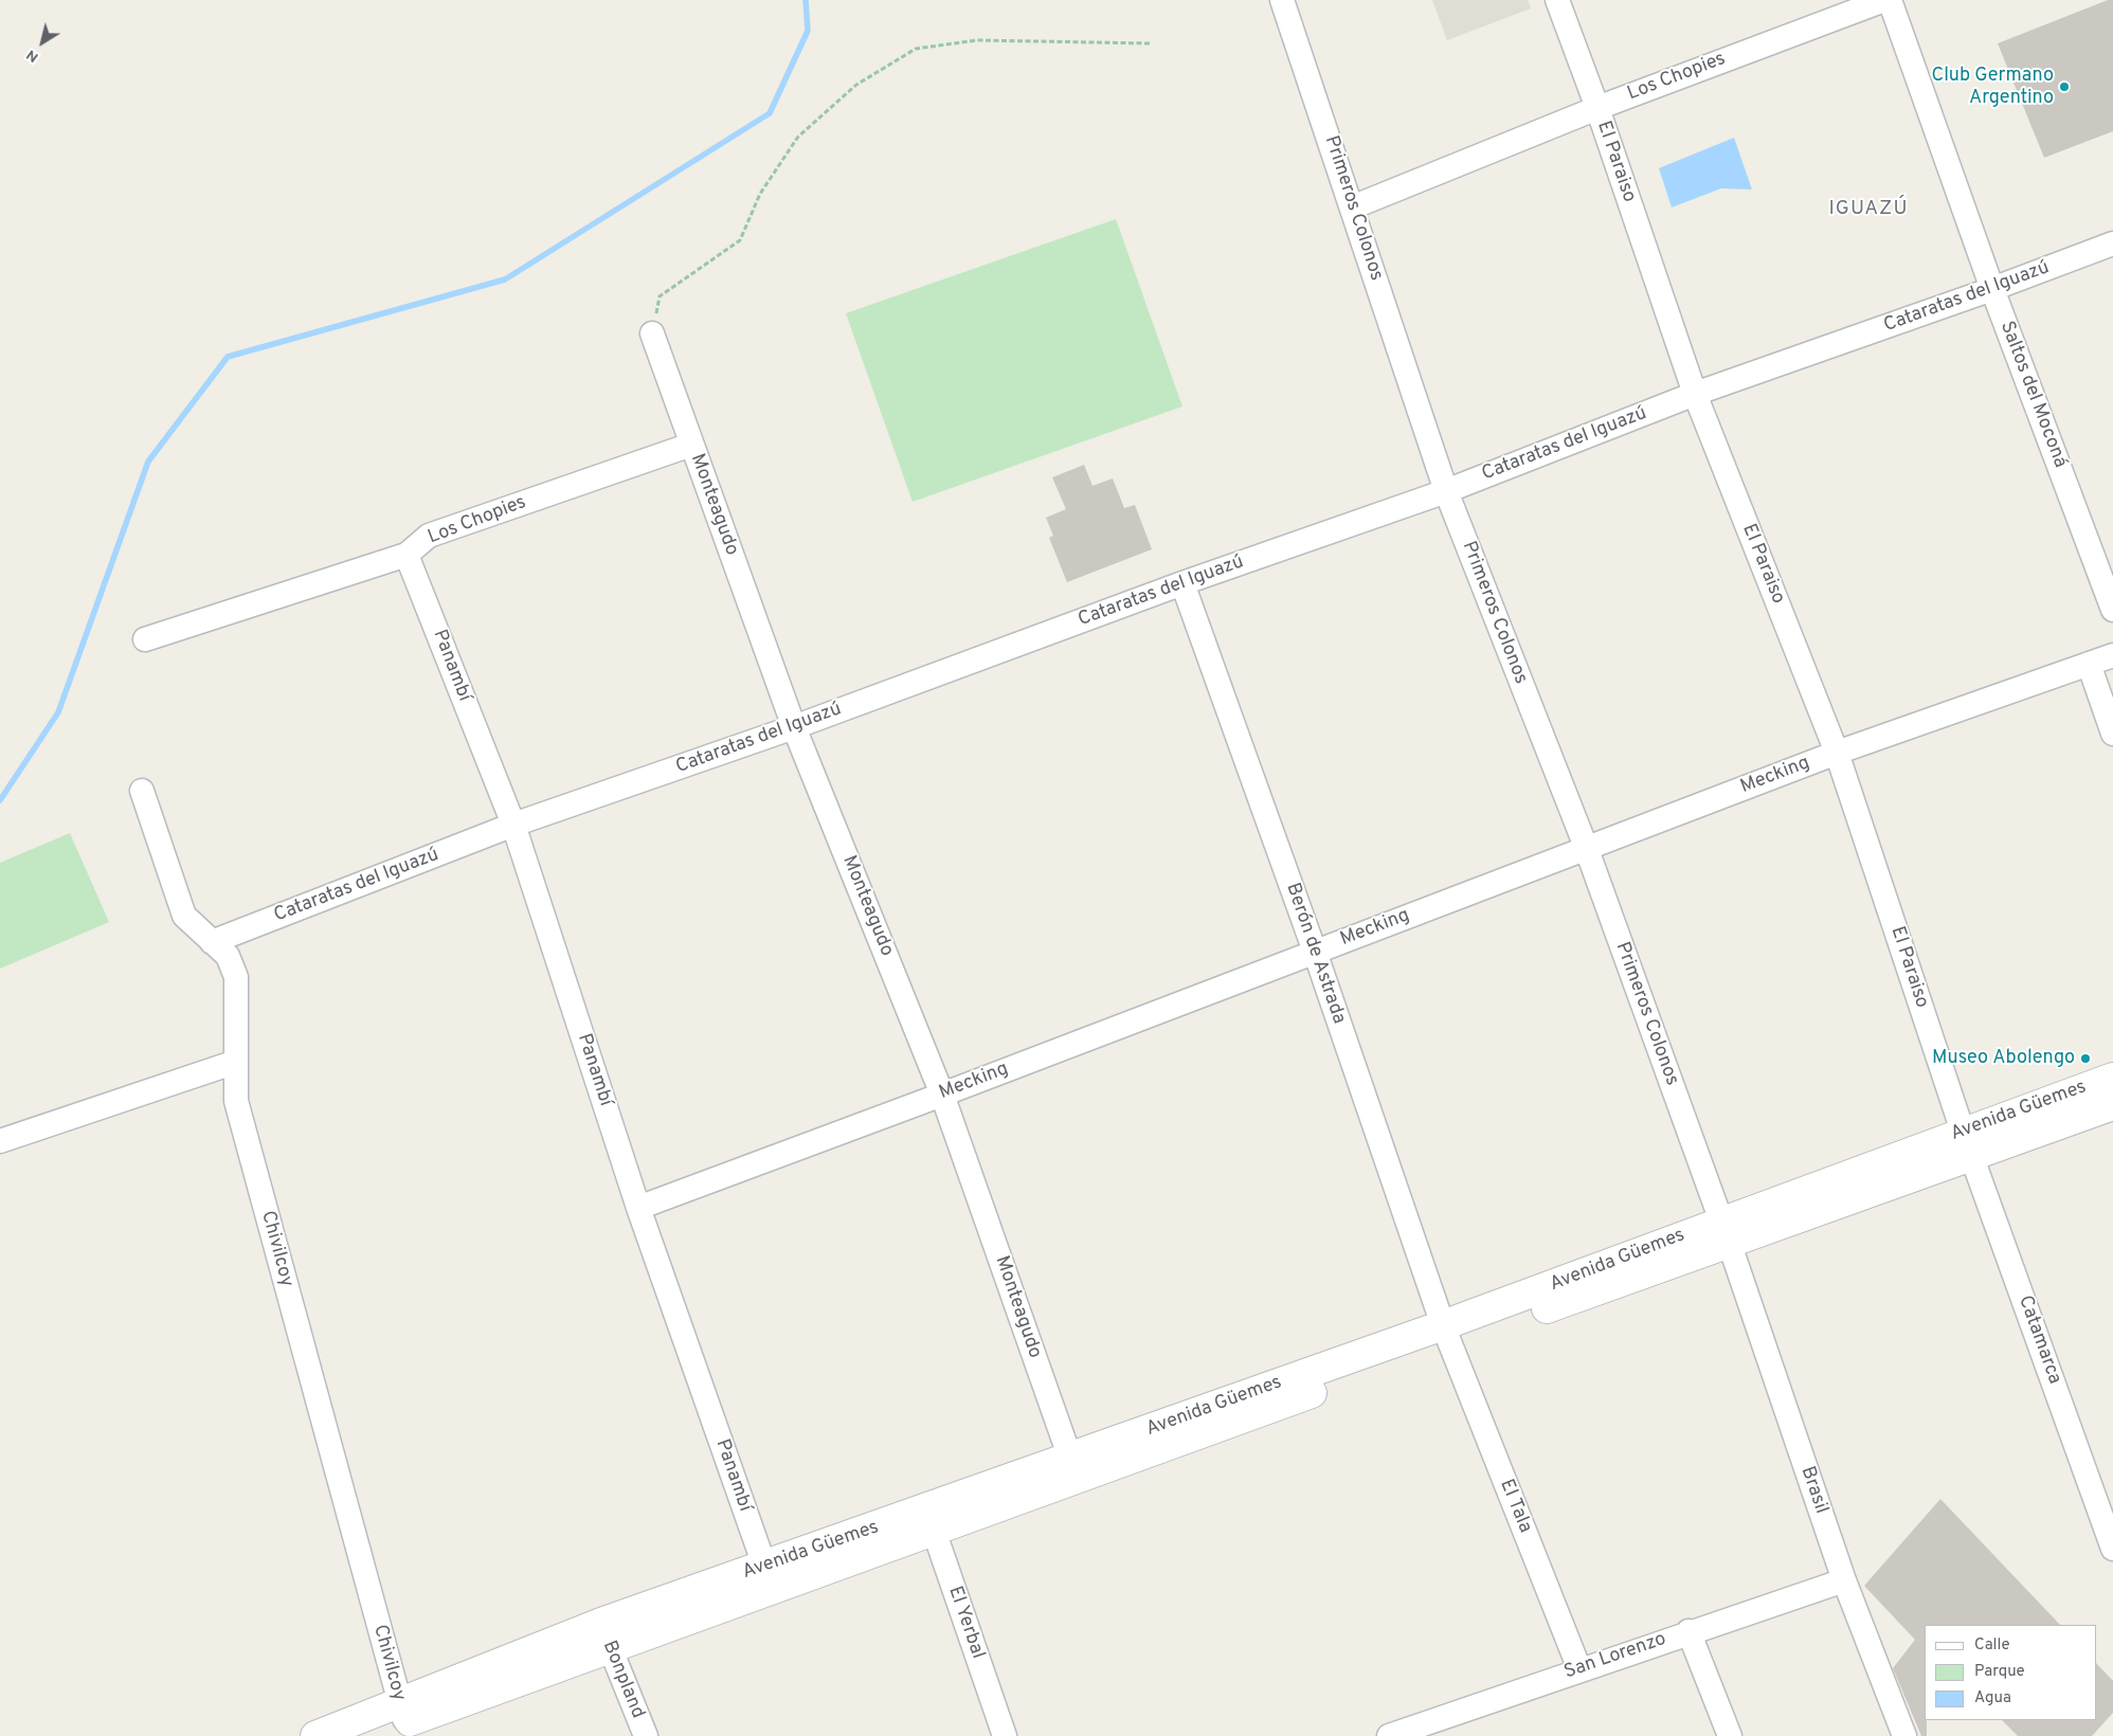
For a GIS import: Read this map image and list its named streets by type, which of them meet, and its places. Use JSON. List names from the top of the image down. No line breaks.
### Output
{"streets":{"main road":["Avenida Güemes"],"street":["Los Chopies","El Paraiso","Primeros Colonos","Cataratas del Iguazú","Saltos del Moconá","Monteagudo","Panambí","Mecking","Berón de Astrada","Chivilcoy","Catamarca","Brasil","El Tala","El Yerbal","San Lorenzo","Bonpland"]},"crossings":[["Los Chopies","El Paraiso"],["Los Chopies","Primeros Colonos"],["Los Chopies","Monteagudo"],["Los Chopies","Panambí"],["El Paraiso","Cataratas del Iguazú"],["El Paraiso","Mecking"],["El Paraiso","Avenida Güemes"],["El Paraiso","Catamarca"],["Primeros Colonos","Cataratas del Iguazú"],["Primeros Colonos","Mecking"],["Primeros Colonos","Avenida Güemes"],["Primeros Colonos","Brasil"],["Cataratas del Iguazú","Saltos del Moconá"],["Cataratas del Iguazú","Monteagudo"],["Cataratas del Iguazú","Panambí"],["Cataratas del Iguazú","Berón de Astrada"],["Cataratas del Iguazú","Chivilcoy"],["Monteagudo","Mecking"],["Monteagudo","Avenida Güemes"],["Panambí","Mecking"],["Panambí","Avenida Güemes"],["Mecking","Berón de Astrada"],["Berón de Astrada","Avenida Güemes"],["Berón de Astrada","El Tala"],["Avenida Güemes","Chivilcoy"],["Avenida Güemes","Catamarca"],["Avenida Güemes","Brasil"],["Avenida Güemes","El Tala"],["Avenida Güemes","El Yerbal"],["Avenida Güemes","Bonpland"],["Brasil","San Lorenzo"],["El Tala","San Lorenzo"]],"districts":["IGUAZÚ"],"places":["Club Germano Argentino","Museo Abolengo"],"legend":["Calle","Parque","Agua"],"north":"bottom left"}
